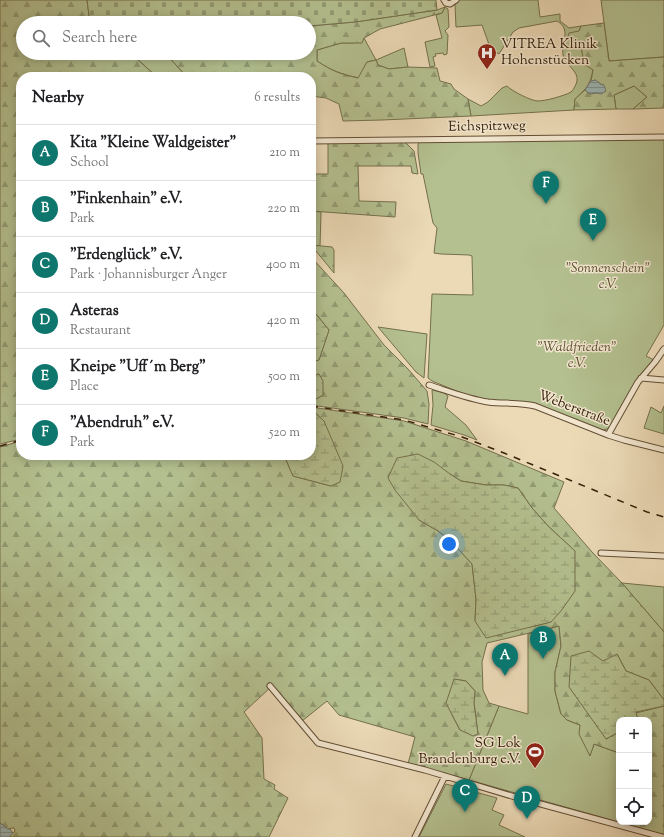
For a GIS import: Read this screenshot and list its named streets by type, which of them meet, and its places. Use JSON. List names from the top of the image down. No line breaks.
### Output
{"streets":{"street":["Eichspitzweg","Weberstraße"]},"parks":["\"Sonnenschein\" e.V.","\"Waldfrieden\" e.V."],"places":{"hospital":["VITREA Klinik Hohenstücken"],"sports":["SG Lok Brandenburg e.V."]},"page":{"search":"Search here","heading":["Nearby","6 results"],"list":[{"mark":"A","name":"Kita \"Kleine Waldgeister\"","note":"School","value":"210 m"},{"mark":"B","name":"\"Finkenhain\" e.V.","note":"Park","value":"220 m"},{"mark":"C","name":"\"Erdenglück\" e.V.","note":"Park · Johannisburger Anger","value":"400 m"},{"mark":"D","name":"Asteras","note":"Restaurant","value":"420 m"},{"mark":"E","name":"Kneipe \"Uff´m Berg\"","note":"Place","value":"500 m"},{"mark":"F","name":"\"Abendruh\" e.V.","note":"Park","value":"520 m"}],"pins":["F","E","B","A","C","D"],"map_buttons":["+","−"]}}
